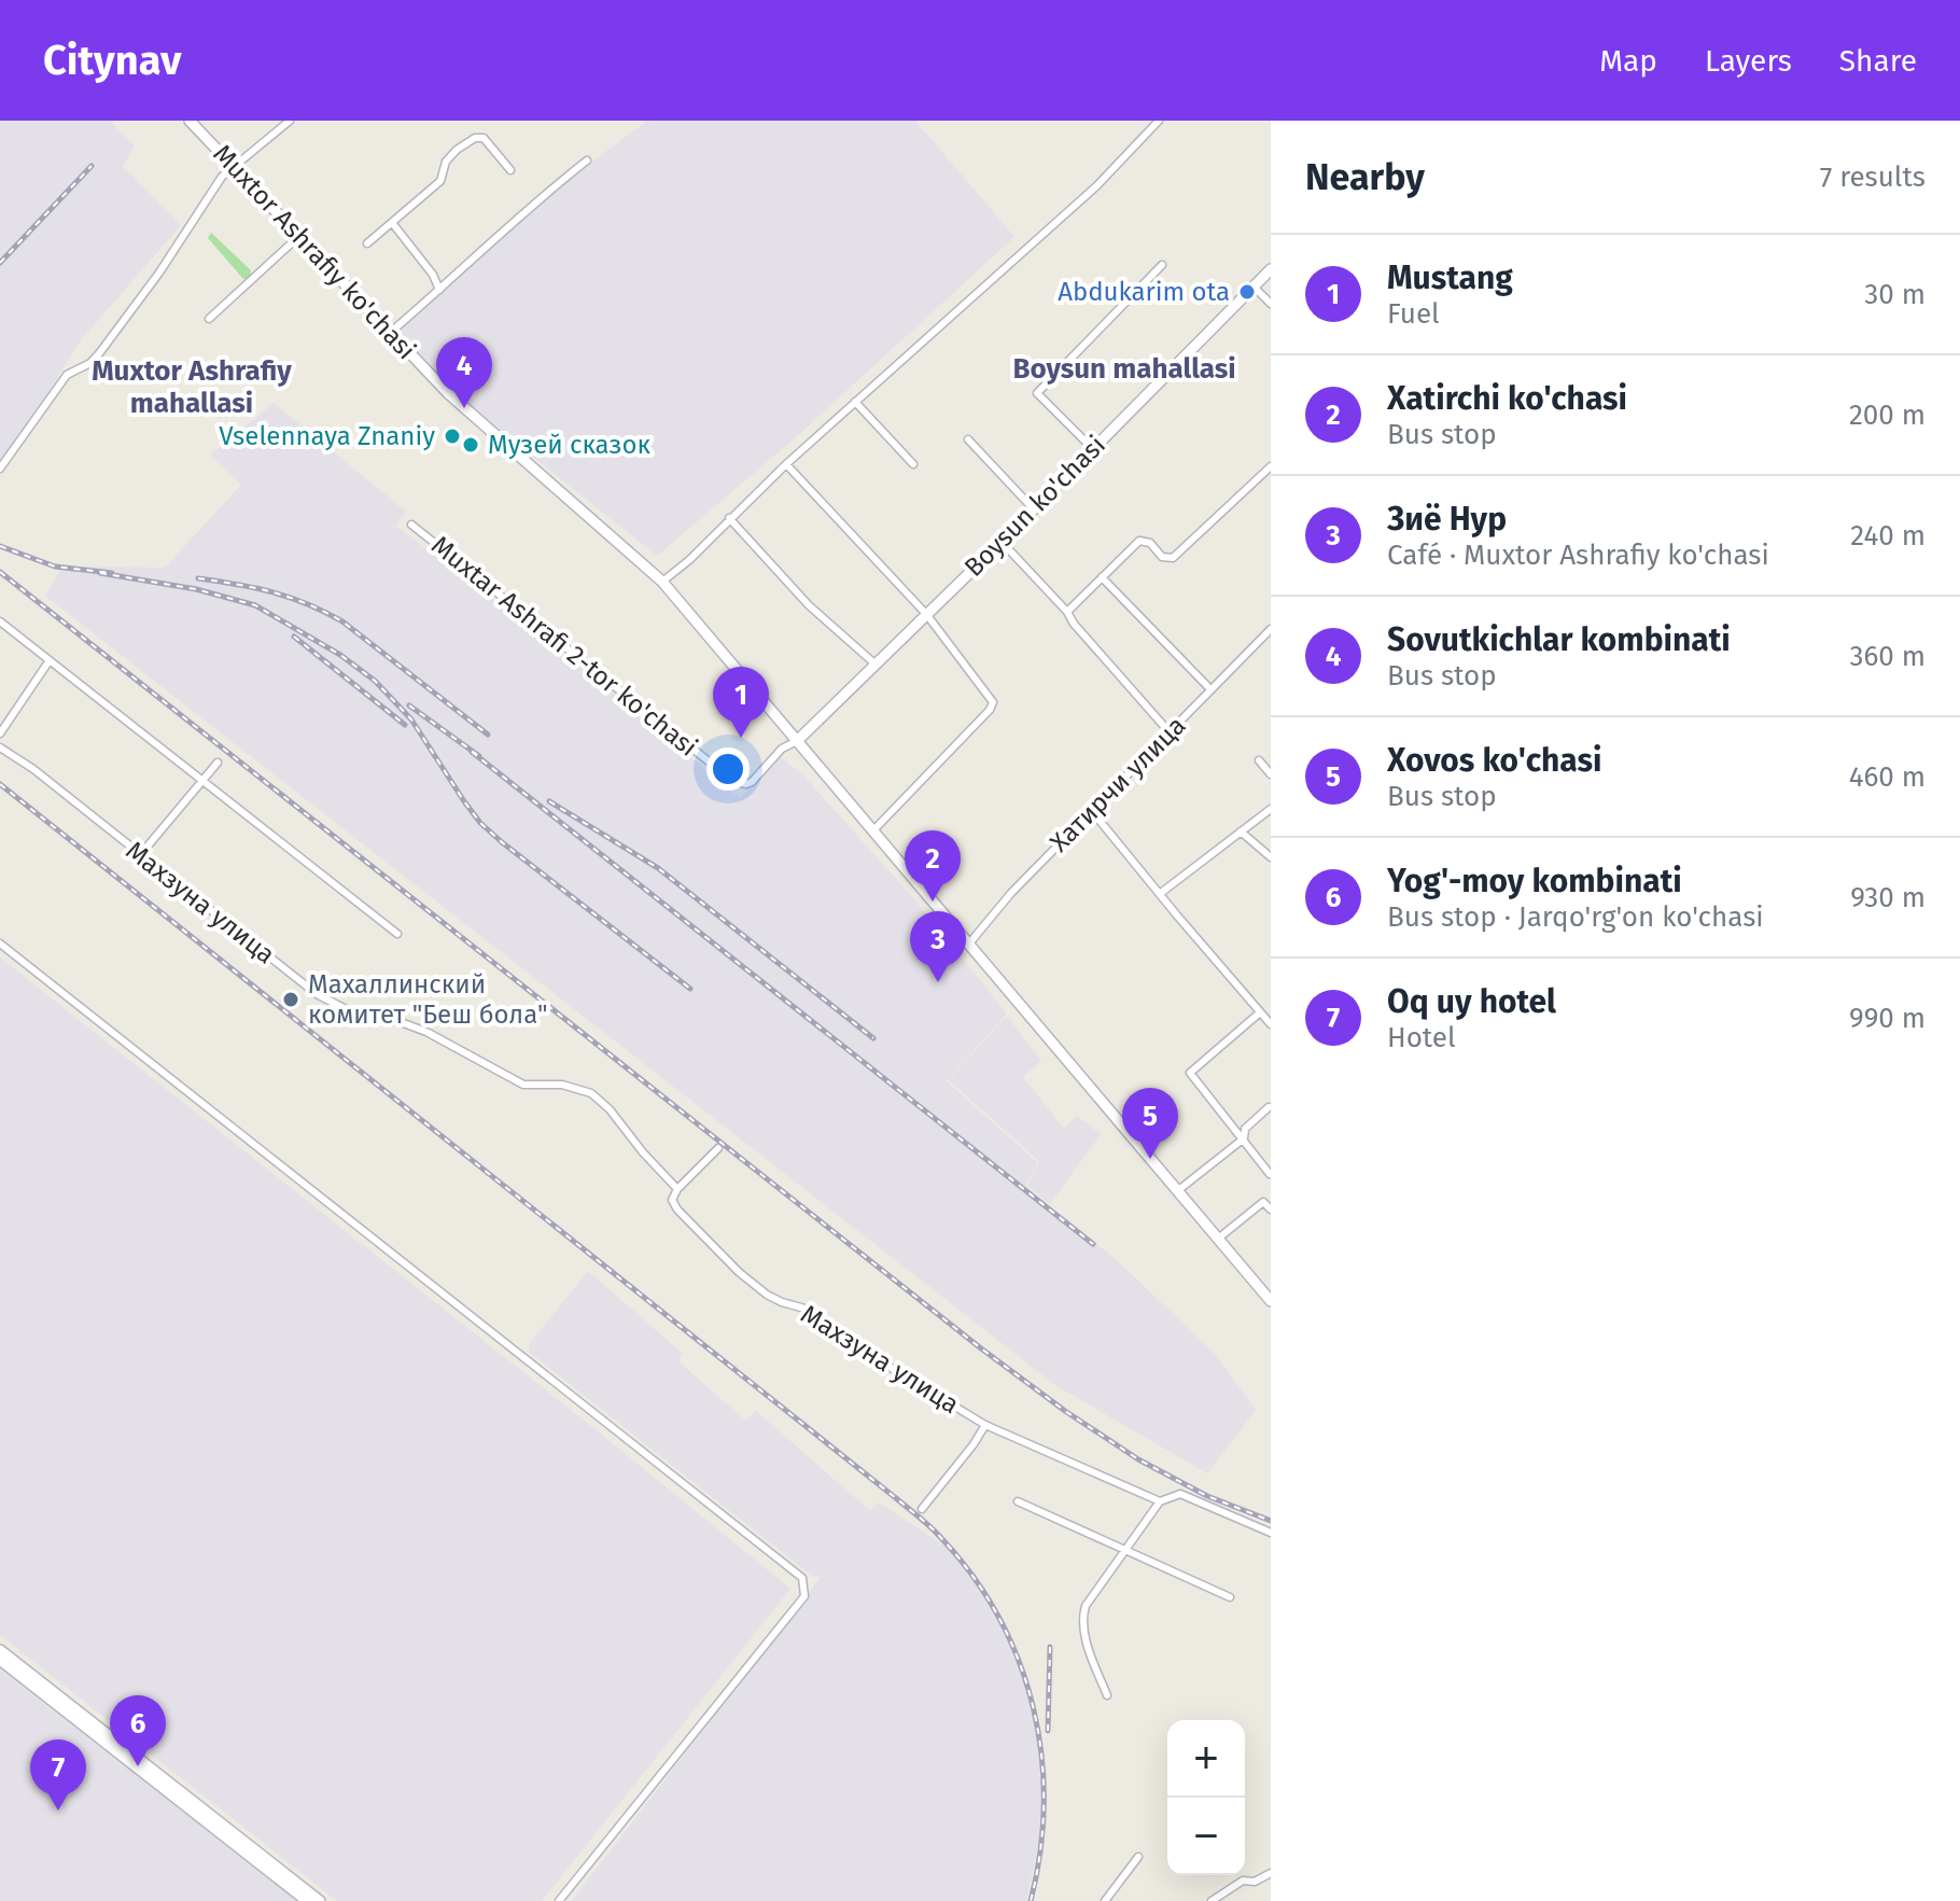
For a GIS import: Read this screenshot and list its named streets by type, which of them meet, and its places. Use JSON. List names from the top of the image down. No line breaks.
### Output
{"streets":{"main road":["Muxtor Ashrafiy ko'chasi","Boysun ko'chasi"],"street":["Muxtar Ashrafi 2-tor ko'chasi","Хатирчи улица","Махзуна улица"]},"crossings":[["Muxtor Ashrafiy ko'chasi","Boysun ko'chasi"],["Muxtor Ashrafiy ko'chasi","Muxtar Ashrafi 2-tor ko'chasi"],["Muxtor Ashrafiy ko'chasi","Хатирчи улица"],["Boysun ko'chasi","Muxtar Ashrafi 2-tor ko'chasi"]],"districts":["Boysun mahallasi","Muxtor Ashrafiy mahallasi"],"places":["Abdukarim ota","Vselennaya Znaniy","Музей сказок","Махаллинский комитет \"Беш бола\""],"page":{"header":"Citynav","nav":["Map","Layers","Share"],"heading":["Nearby","7 results"],"list":[{"mark":"1","name":"Mustang","note":"Fuel","value":"30 m"},{"mark":"2","name":"Xatirchi ko'chasi","note":"Bus stop","value":"200 m"},{"mark":"3","name":"Зиё Нур","note":"Café · Muxtor Ashrafiy ko'chasi","value":"240 m"},{"mark":"4","name":"Sovutkichlar kombinati","note":"Bus stop","value":"360 m"},{"mark":"5","name":"Xovos ko'chasi","note":"Bus stop","value":"460 m"},{"mark":"6","name":"Yog'-moy kombinati","note":"Bus stop · Jarqo'rg'on ko'chasi","value":"930 m"},{"mark":"7","name":"Oq uy hotel","note":"Hotel","value":"990 m"}],"pins":["4","1","2","3","5","6","7"],"map_buttons":["+","−"]}}
